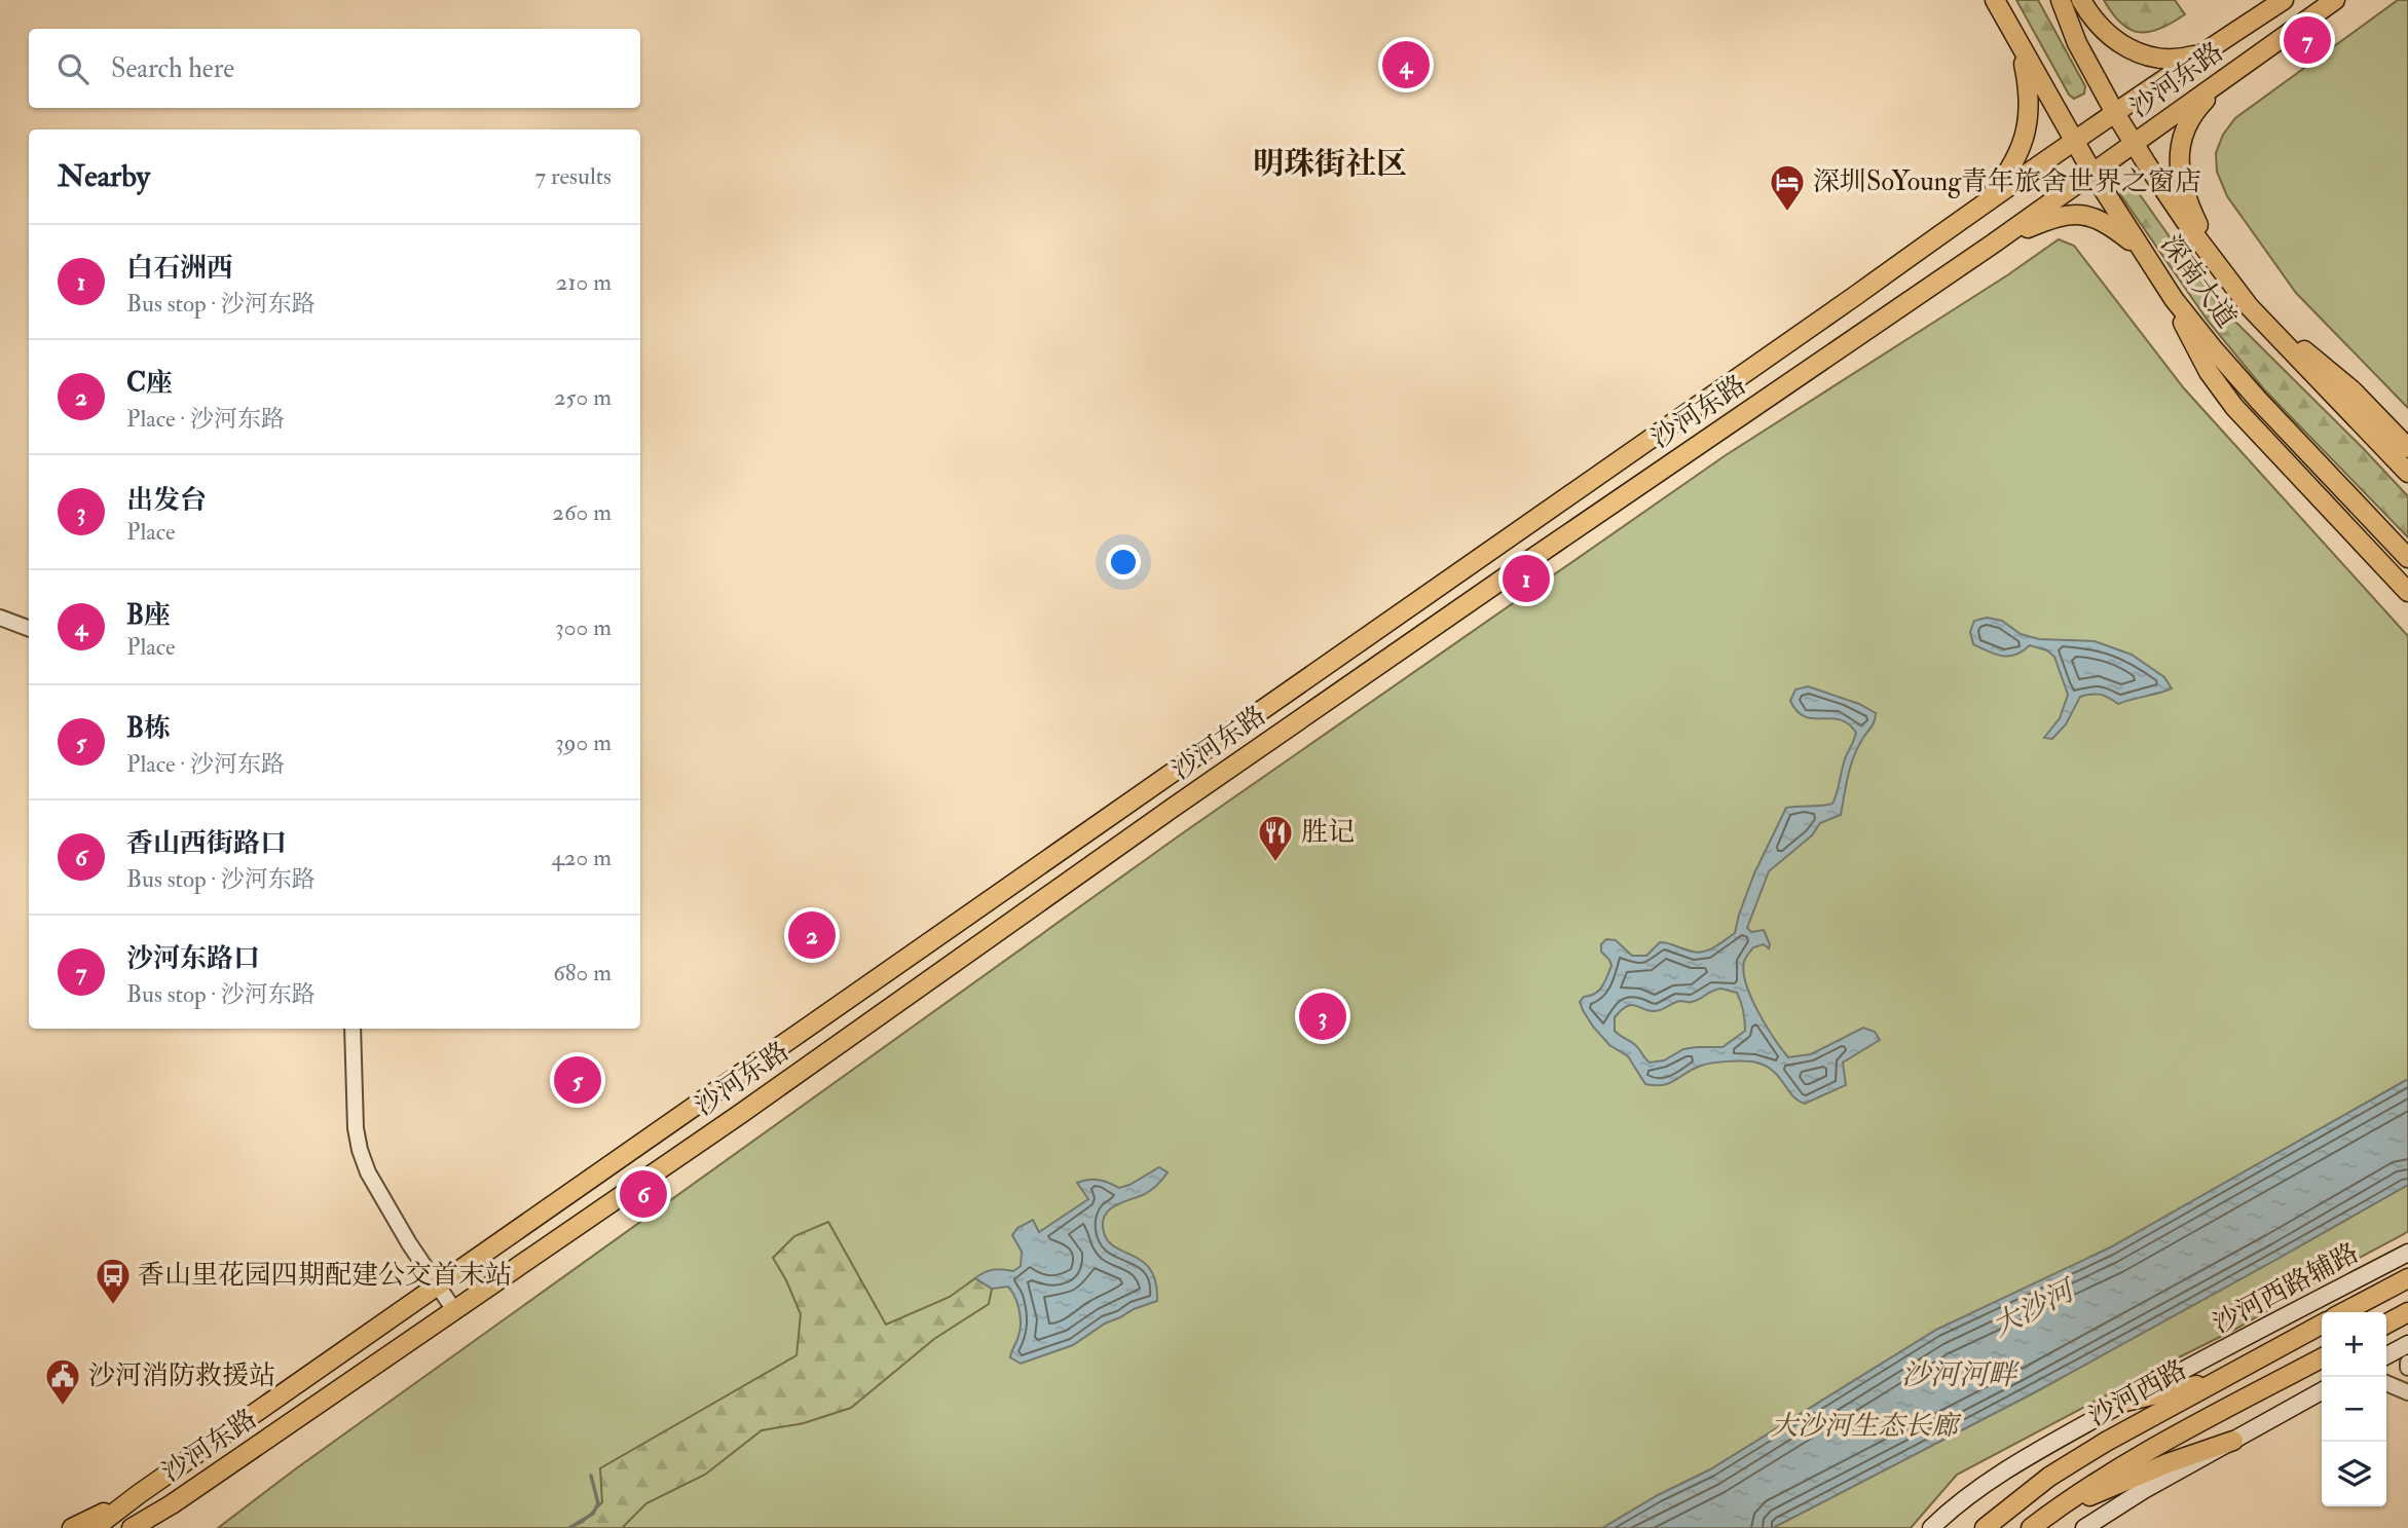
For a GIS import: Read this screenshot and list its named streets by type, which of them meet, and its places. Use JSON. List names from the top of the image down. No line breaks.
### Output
{"streets":{"main road":["沙河东路","深南大道","沙河西路辅路","沙河西路"]},"crossings":[["沙河东路","深南大道"]],"districts":["明珠街社区"],"water":["大沙河","沙河河畔"],"parks":["大沙河生态长廊"],"places":{"hotel":["深圳SoYoung青年旅舍世界之窗店"],"restaurant":["胜记"],"bus stop":["香山里花园四期配建公交首末站"],"public building":["沙河消防救援站"]},"page":{"pins":["7","4","1","2","3","5","6"],"search":"Search here","heading":["Nearby","7 results"],"list":[{"mark":"1","name":"白石洲西","note":"Bus stop · 沙河东路","value":"210 m"},{"mark":"2","name":"C座","note":"Place · 沙河东路","value":"250 m"},{"mark":"3","name":"出发台","note":"Place","value":"260 m"},{"mark":"4","name":"B座","note":"Place","value":"300 m"},{"mark":"5","name":"B栋","note":"Place · 沙河东路","value":"390 m"},{"mark":"6","name":"香山西街路口","note":"Bus stop · 沙河东路","value":"420 m"},{"mark":"7","name":"沙河东路口","note":"Bus stop · 沙河东路","value":"680 m"}],"map_buttons":["+","−"]}}
